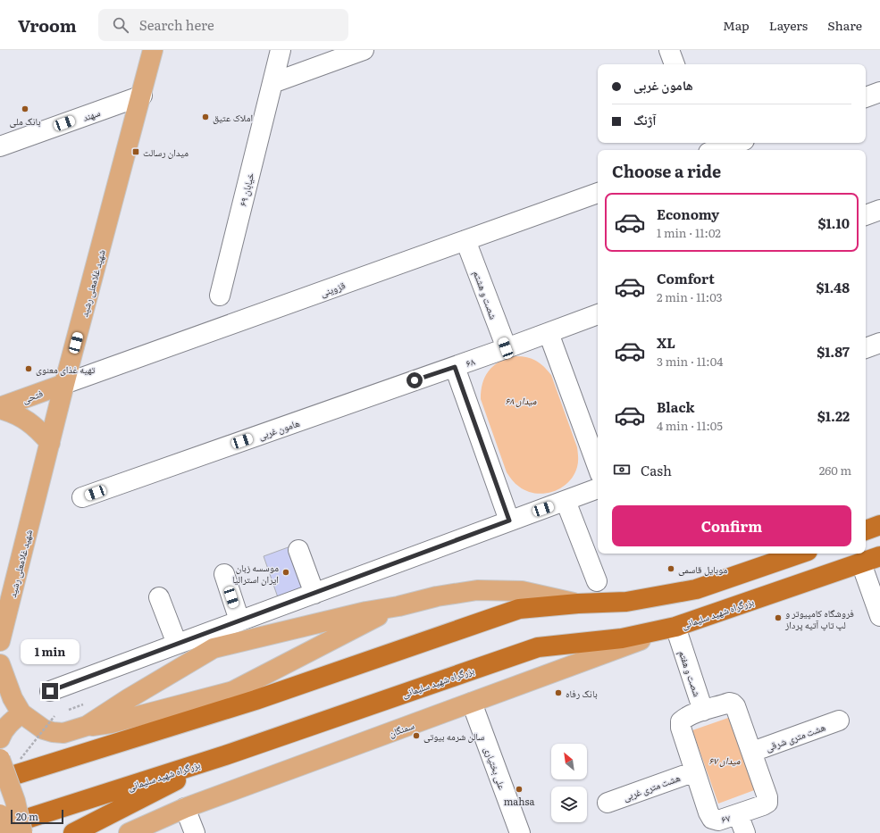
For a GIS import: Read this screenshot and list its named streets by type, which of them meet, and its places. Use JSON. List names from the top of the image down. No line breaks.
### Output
{"streets":{"highway":["بزرگراه شهید سلیمانی"],"main road":["شهید غلامعلی رشید","فتحی","سمنگان"],"street":["سهند","خیابان ۶۹","قزوینی","شصت و هشتم","۶۸","هامون غربی","شصت و هفتم","هشت متری شرقی","علی بختیاری","هشت متری غربی","۶۷"]},"crossings":[["سهند","شهید غلامعلی رشید"],["شهید غلامعلی رشید","قزوینی"],["شهید غلامعلی رشید","فتحی"],["قزوینی","شصت و هشتم"],["قزوینی","فتحی"],["شصت و هشتم","۶۸"],["۶۸","هامون غربی"],["بزرگراه شهید سلیمانی","شصت و هفتم"],["بزرگراه شهید سلیمانی","سمنگان"],["شصت و هفتم","سمنگان"],["شصت و هفتم","۶۷"],["سمنگان","علی بختیاری"],["هشت متری شرقی","۶۷"],["هشت متری غربی","۶۷"]],"parks":["میدان ۶۸","میدان ۶۷"],"places":{"other":["بانک ملی","املاک عتیق","تهیه غذای معنوی","موبایل قاسمی","موسسه زبان ایران استرالیا","فروشگاه کامپیوتر و لپ تاپ آتیه پرداز","بانک رفاه","سالن شرمه بیوتی","mahsa"],"transit":["میدان رسالت"]},"scale_bar":"20 m","north":"top left","page":{"header":"Vroom","search":"Search here","nav":["Map","Layers","Share"],"banner":["هامون غربی","آژنگ"],"heading":"Choose a ride","list":[{"name":"Economy","note":"1 min · 11:02","value":"$1.10"},{"name":"Comfort","note":"2 min · 11:03","value":"$1.48"},{"name":"XL","note":"3 min · 11:04","value":"$1.87"},{"name":"Black","note":"4 min · 11:05","value":"$1.22"}],"pay":["Cash","260 m"],"buttons":"Confirm","bubble":"1 min","scale":"20 m"}}
